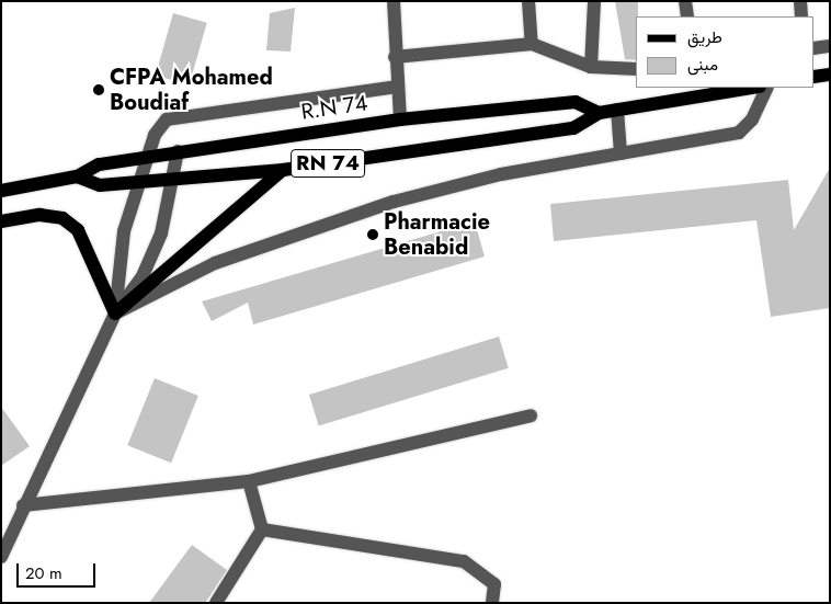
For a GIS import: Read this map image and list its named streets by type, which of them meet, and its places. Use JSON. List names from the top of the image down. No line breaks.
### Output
{"streets":{"main road":["R.N 74","RN 74"]},"places":["CFPA Mohamed Boudiaf","Pharmacie Benabid"],"legend":["طريق","مبنى"],"scale_bar":"20 m"}
